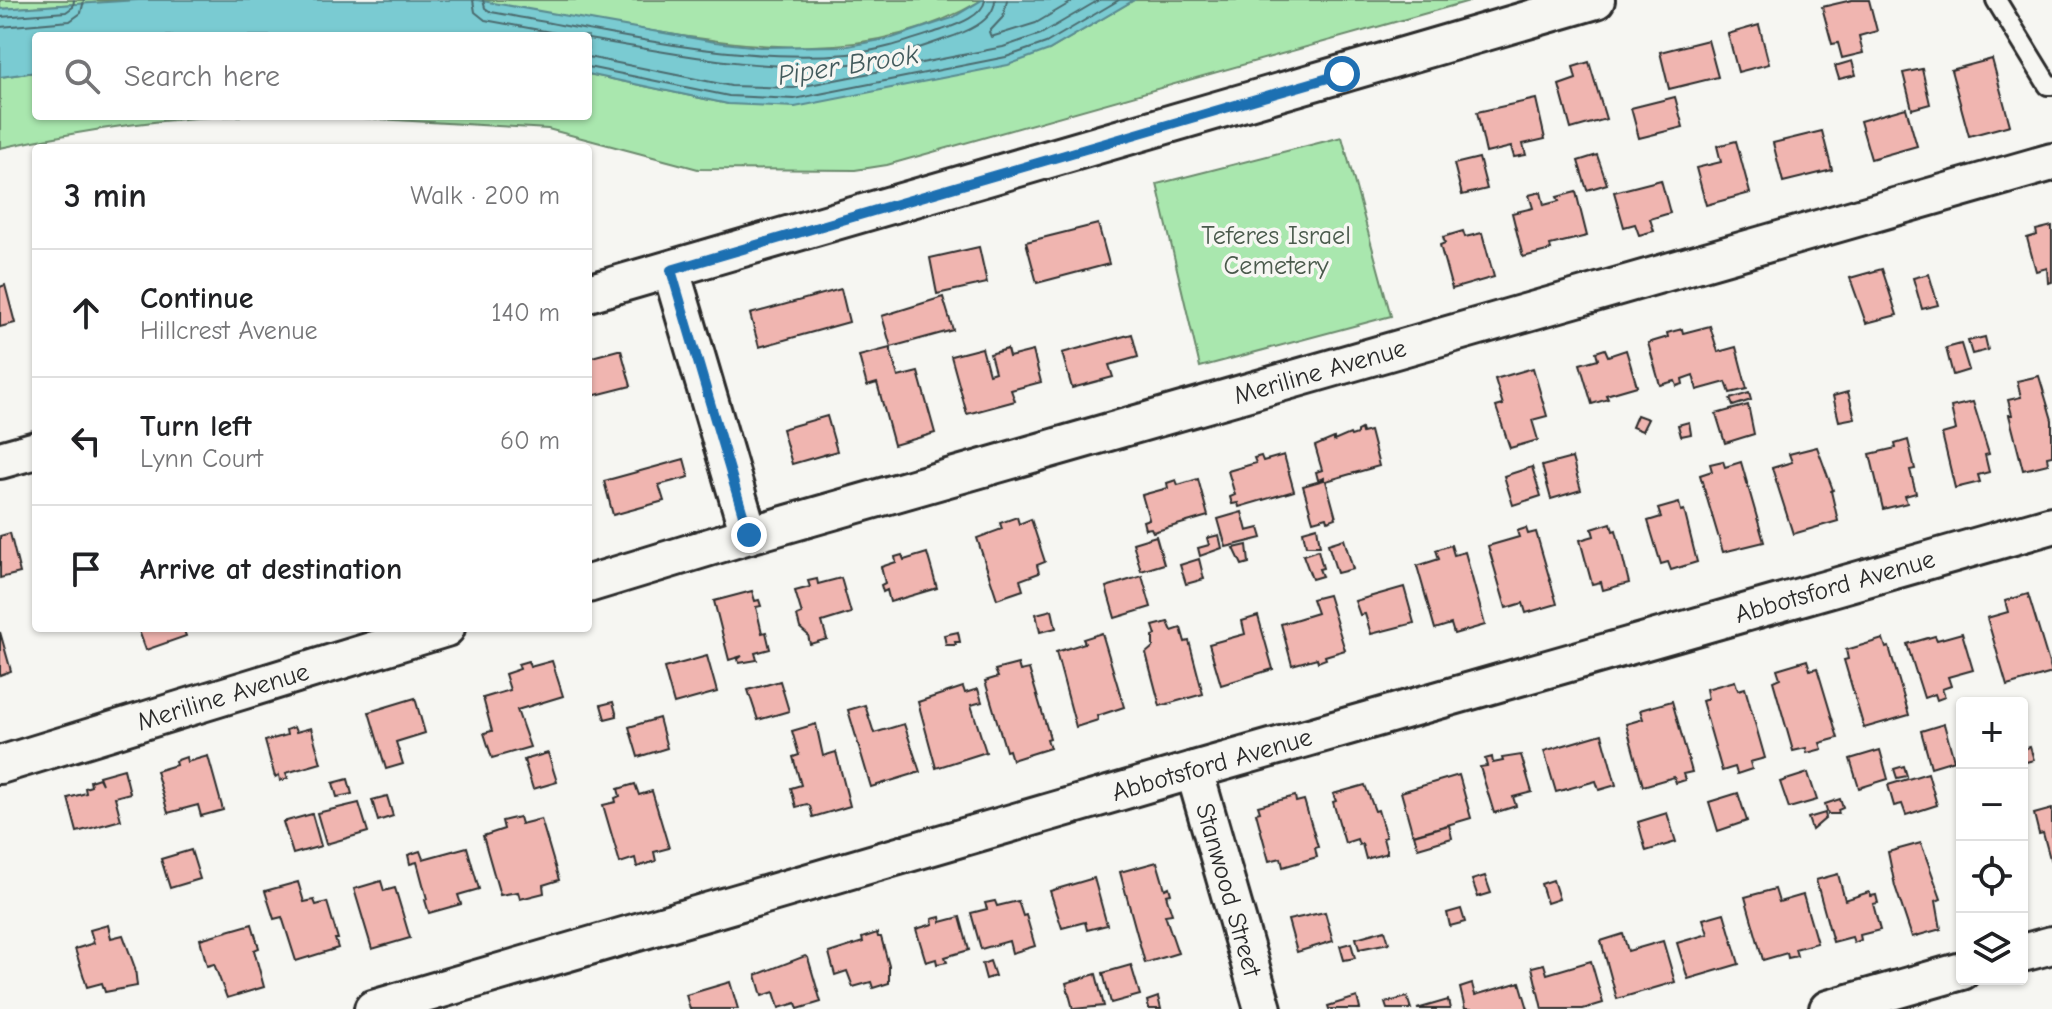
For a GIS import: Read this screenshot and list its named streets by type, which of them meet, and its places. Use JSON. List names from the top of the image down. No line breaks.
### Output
{"streets":{"street":["Meriline Avenue","Abbotsford Avenue","Stanwood Street"]},"crossings":[["Abbotsford Avenue","Stanwood Street"]],"water":["Piper Brook"],"parks":["Teferes Israel Cemetery"],"page":{"search":"Search here","heading":["3 min","Walk · 200 m"],"list":[["Continue","Hillcrest Avenue","140 m"],["Turn left","Lynn Court","60 m"],"Arrive at destination"],"map_buttons":["+","−"]}}
